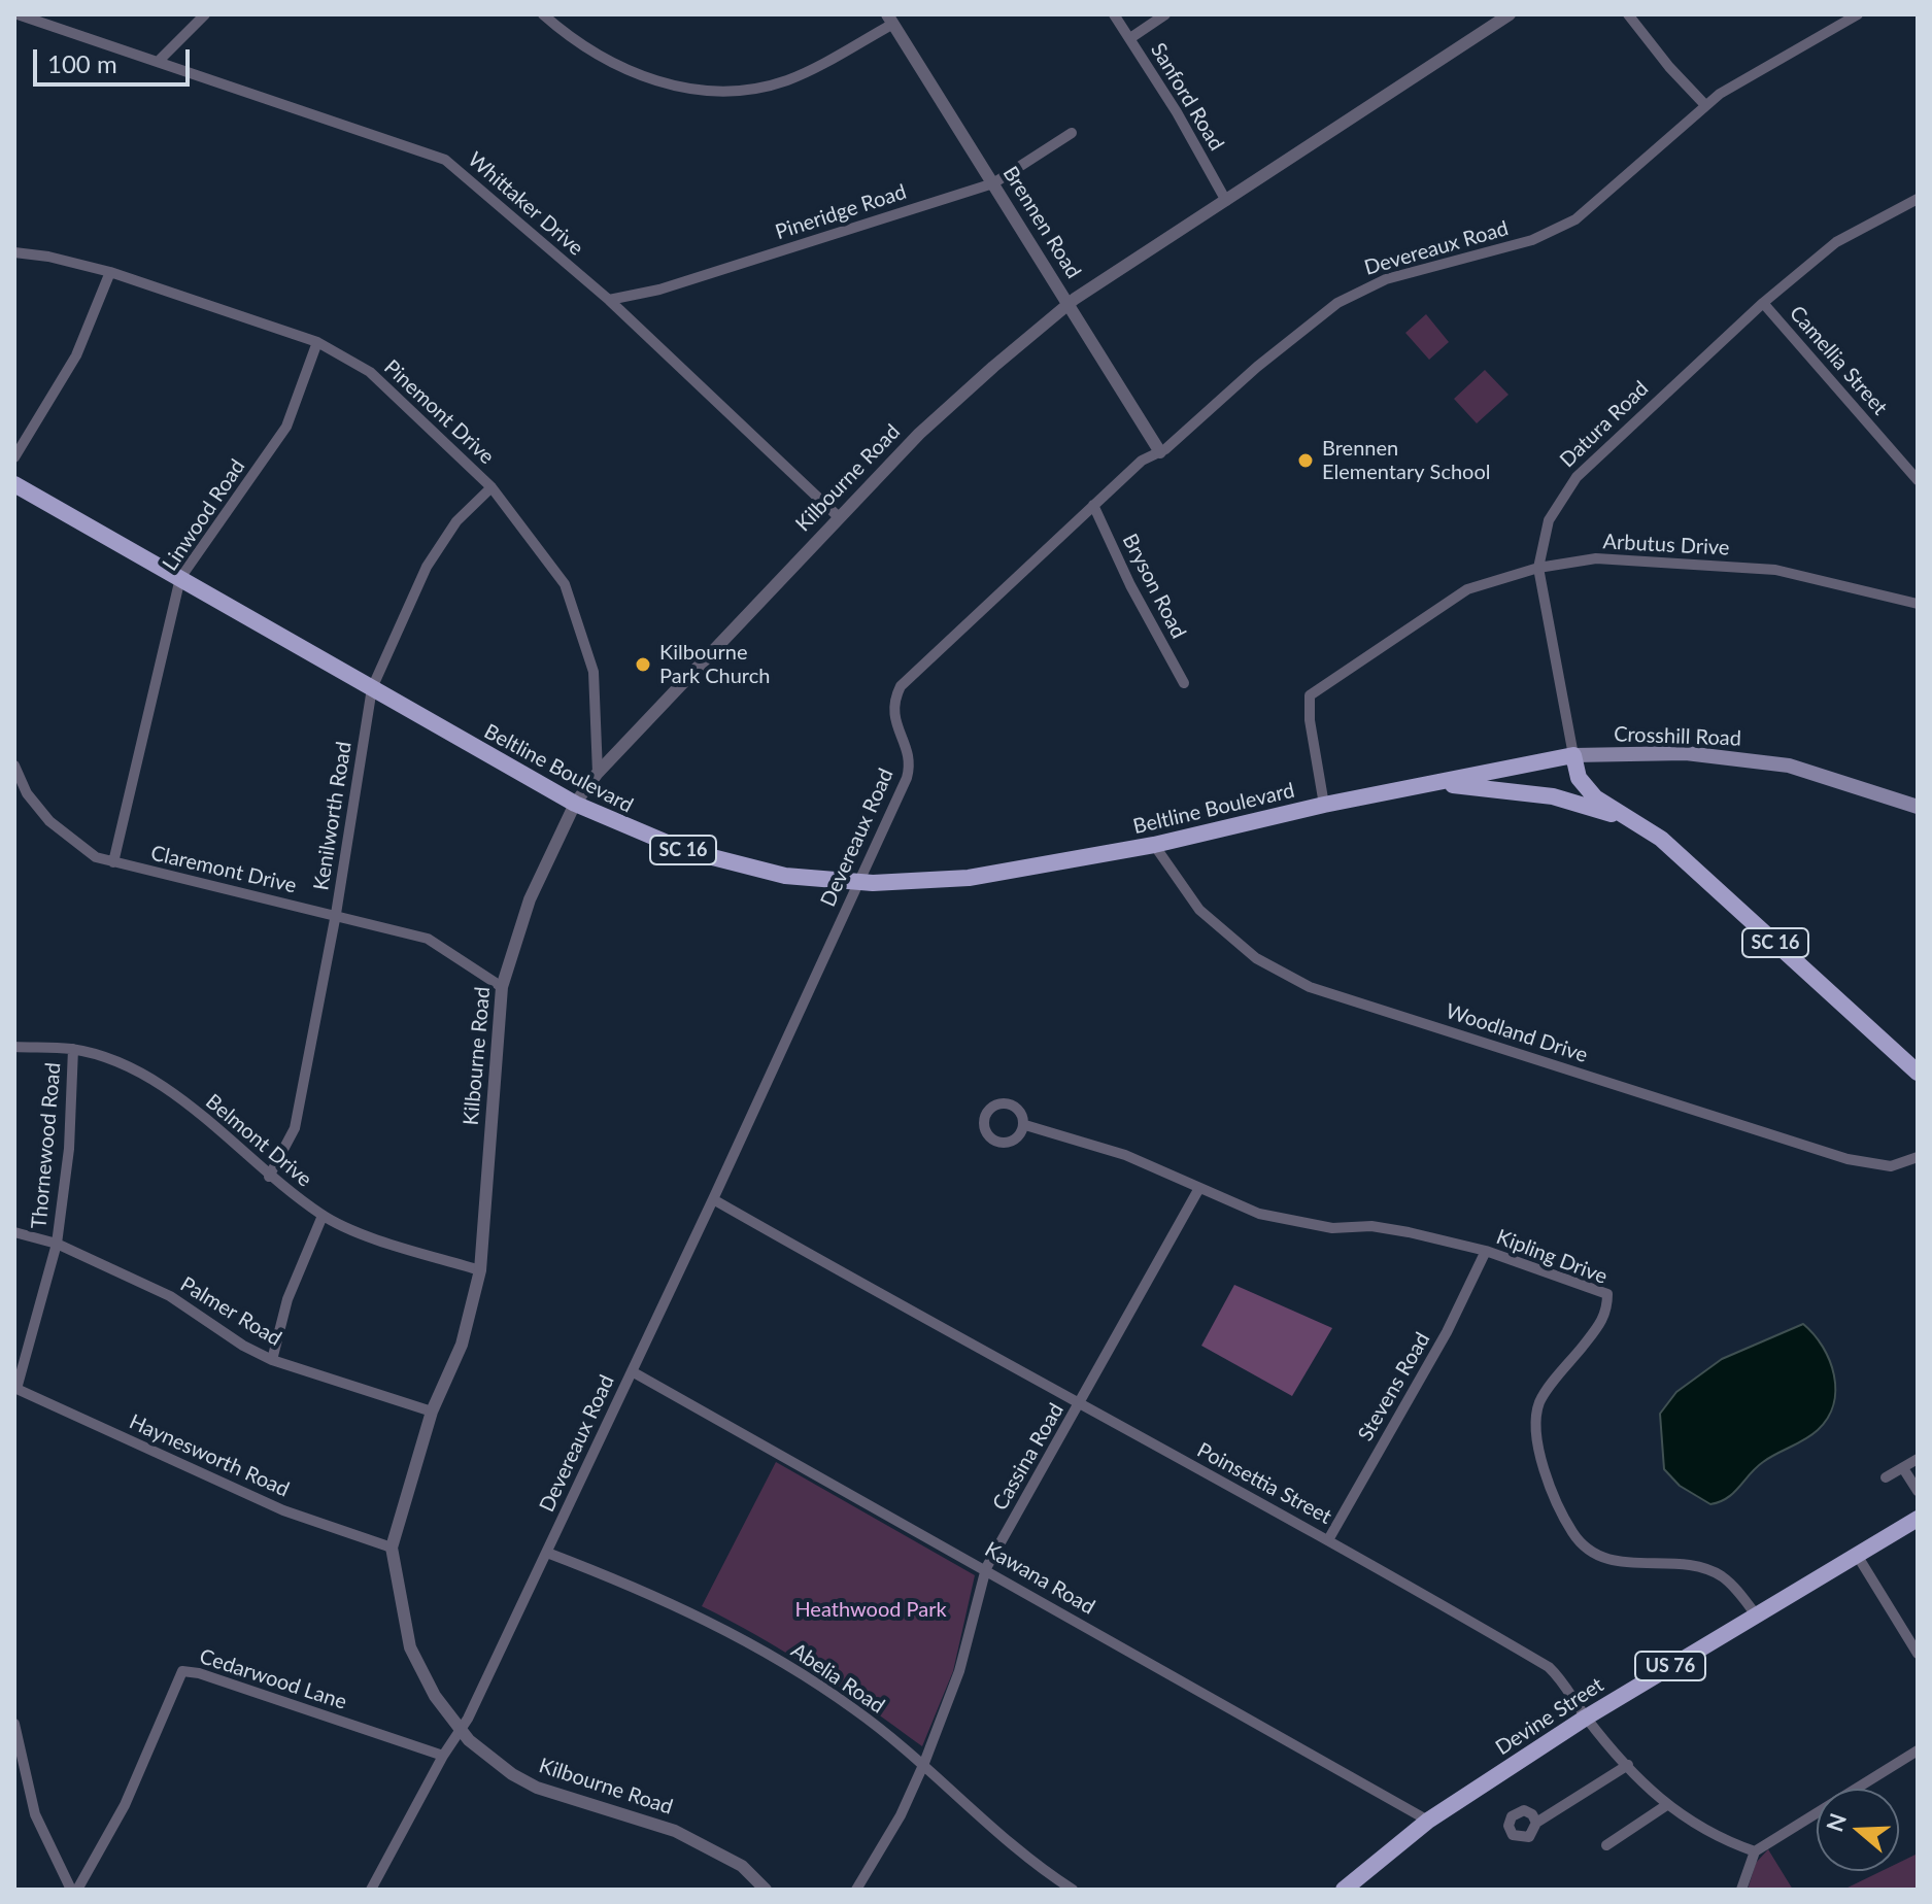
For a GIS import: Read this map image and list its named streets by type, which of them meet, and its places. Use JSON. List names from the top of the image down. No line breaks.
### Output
{"streets":{"main road":["Datura Road","Crosshill Road","Beltline Boulevard","SC 16","US 76","Devine Street"],"street":["Sanford Road","Whittaker Drive","Pineridge Road","Brennen Road","Devereaux Road","Camellia Street","Pinemont Drive","Kilbourne Road","Linwood Road","Arbutus Drive","Bryson Road","Kenilworth Road","Claremont Drive","Woodland Drive","Belmont Drive","Thornewood Road","Kipling Drive","Palmer Road","Stevens Road","Haynesworth Road","Cassina Road","Poinsettia Street","Kawana Road","Abelia Road","Cedarwood Lane"]},"crossings":[["Sanford Road","Kilbourne Road"],["Whittaker Drive","Pineridge Road"],["Whittaker Drive","Kilbourne Road"],["Pineridge Road","Brennen Road"],["Brennen Road","Devereaux Road"],["Brennen Road","Kilbourne Road"],["Devereaux Road","Kilbourne Road"],["Devereaux Road","Bryson Road"],["Devereaux Road","Beltline Boulevard"],["Devereaux Road","Poinsettia Street"],["Devereaux Road","Kawana Road"],["Devereaux Road","Abelia Road"],["Devereaux Road","Cedarwood Lane"],["Camellia Street","Datura Road"],["Pinemont Drive","Kilbourne Road"],["Pinemont Drive","Linwood Road"],["Pinemont Drive","Kenilworth Road"],["Datura Road","Arbutus Drive"],["Datura Road","Crosshill Road"],["Datura Road","SC 16"],["Kilbourne Road","Beltline Boulevard"],["Kilbourne Road","Claremont Drive"],["Kilbourne Road","Belmont Drive"],["Kilbourne Road","Palmer Road"],["Kilbourne Road","Haynesworth Road"],["Linwood Road","Beltline Boulevard"],["Linwood Road","Claremont Drive"],["Arbutus Drive","Beltline Boulevard"],["Crosshill Road","Beltline Boulevard"],["Crosshill Road","SC 16"],["Beltline Boulevard","Kenilworth Road"],["Beltline Boulevard","SC 16"],["Beltline Boulevard","Woodland Drive"],["Kenilworth Road","Claremont Drive"],["Kenilworth Road","Belmont Drive"],["Belmont Drive","Thornewood Road"],["Thornewood Road","Palmer Road"],["Thornewood Road","Haynesworth Road"],["Kipling Drive","Stevens Road"],["Kipling Drive","Cassina Road"],["Kipling Drive","Devine Street"],["Stevens Road","Poinsettia Street"],["Cassina Road","Poinsettia Street"],["Cassina Road","Kawana Road"],["Cassina Road","Abelia Road"],["Poinsettia Street","Devine Street"],["Kawana Road","Devine Street"]],"parks":["Heathwood Park"],"places":["Brennen Elementary School","Kilbourne Park Church"],"scale_bar":"100 m","north":"left"}
